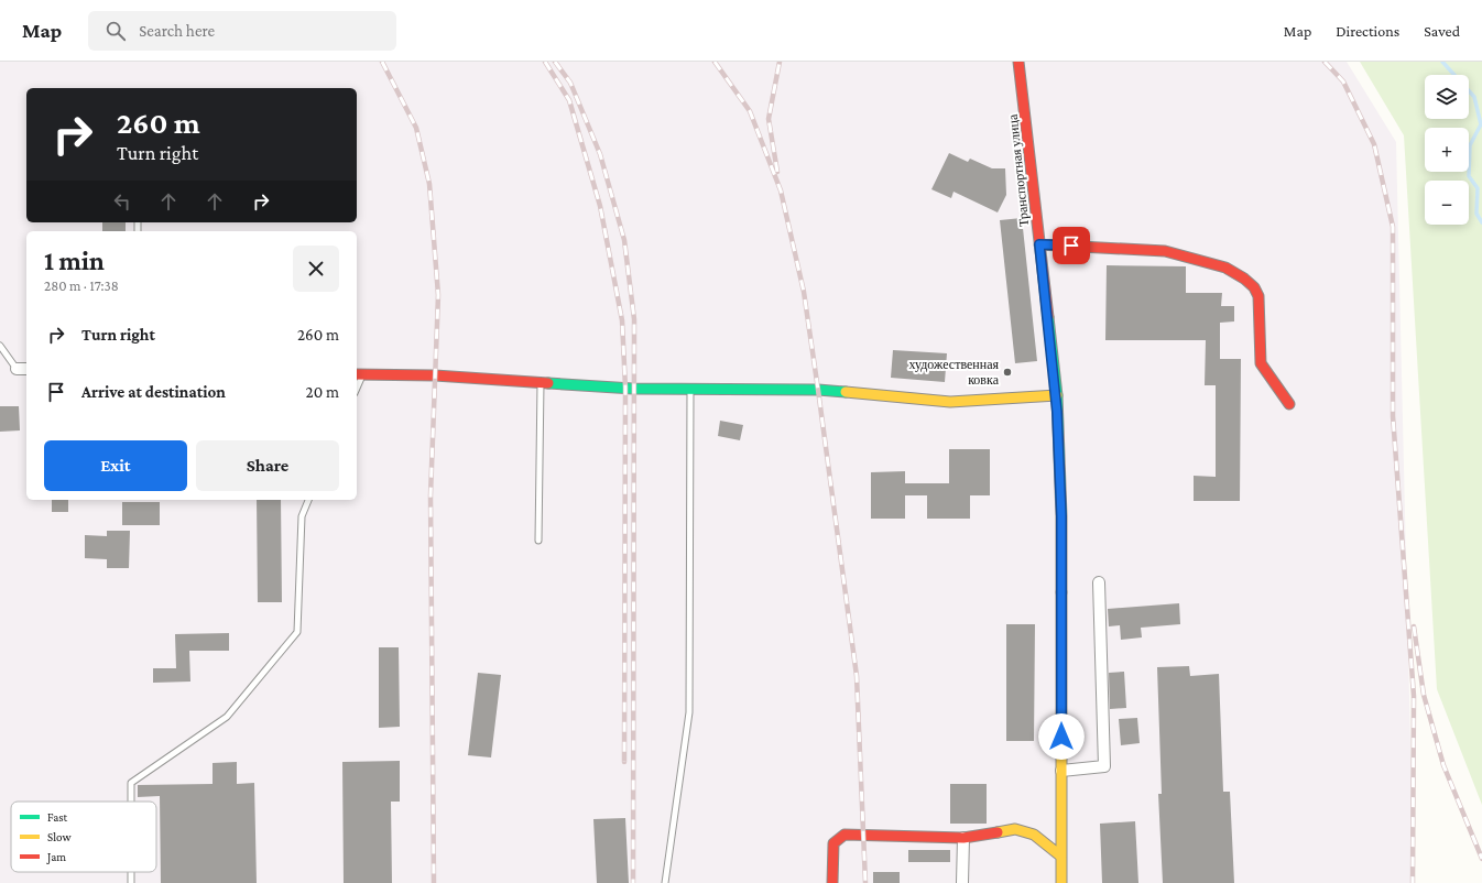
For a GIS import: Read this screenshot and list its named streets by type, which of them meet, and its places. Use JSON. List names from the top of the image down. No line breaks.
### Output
{"streets":{"street":["Транспортная улица"]},"places":["художественная ковка"],"legend":["Fast","Slow","Jam"],"page":{"header":"Map","search":"Search here","nav":["Map","Directions","Saved"],"map_buttons":["+","−"],"turn":["260 m","Turn right"],"heading":["1 min","280 m · 17:38"],"list":[{"name":"Turn right","value":"260 m"},{"name":"Arrive at destination","value":"20 m"}],"buttons":["Exit","Share"]}}
